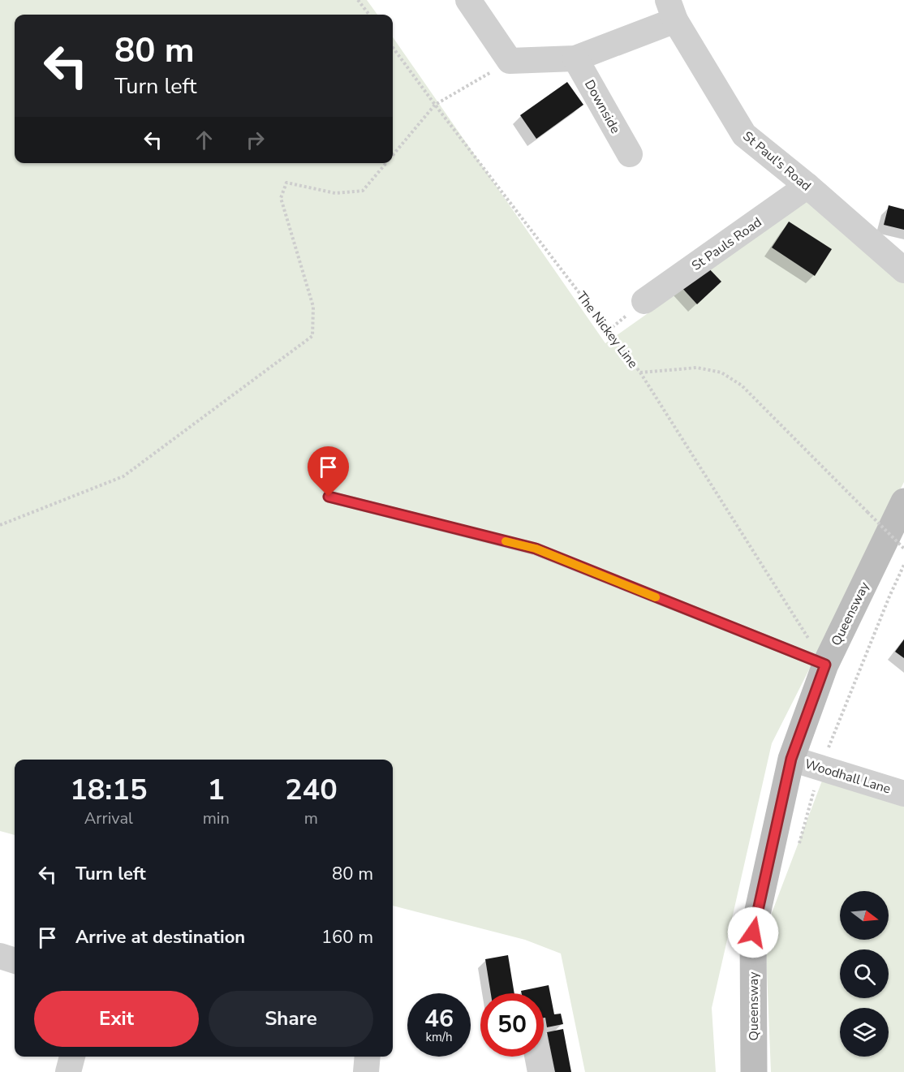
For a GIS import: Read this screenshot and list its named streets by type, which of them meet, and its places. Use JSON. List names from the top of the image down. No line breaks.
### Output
{"streets":{"main road":["Queensway"],"street":["Downside","St Paul's Road","St Pauls Road","Woodhall Lane"],"path":["The Nickey Line"]},"crossings":[["St Paul's Road","St Pauls Road"],["Queensway","Woodhall Lane"]],"north":"right","page":{"turn":["80 m","Turn left"],"eta":["18:15","Arrival","1","min","240","m"],"list":[{"name":"Turn left","value":"80 m"},{"name":"Arrive at destination","value":"160 m"}],"buttons":["Exit","Share"],"speed":"46 km/h","limit":"50"}}
